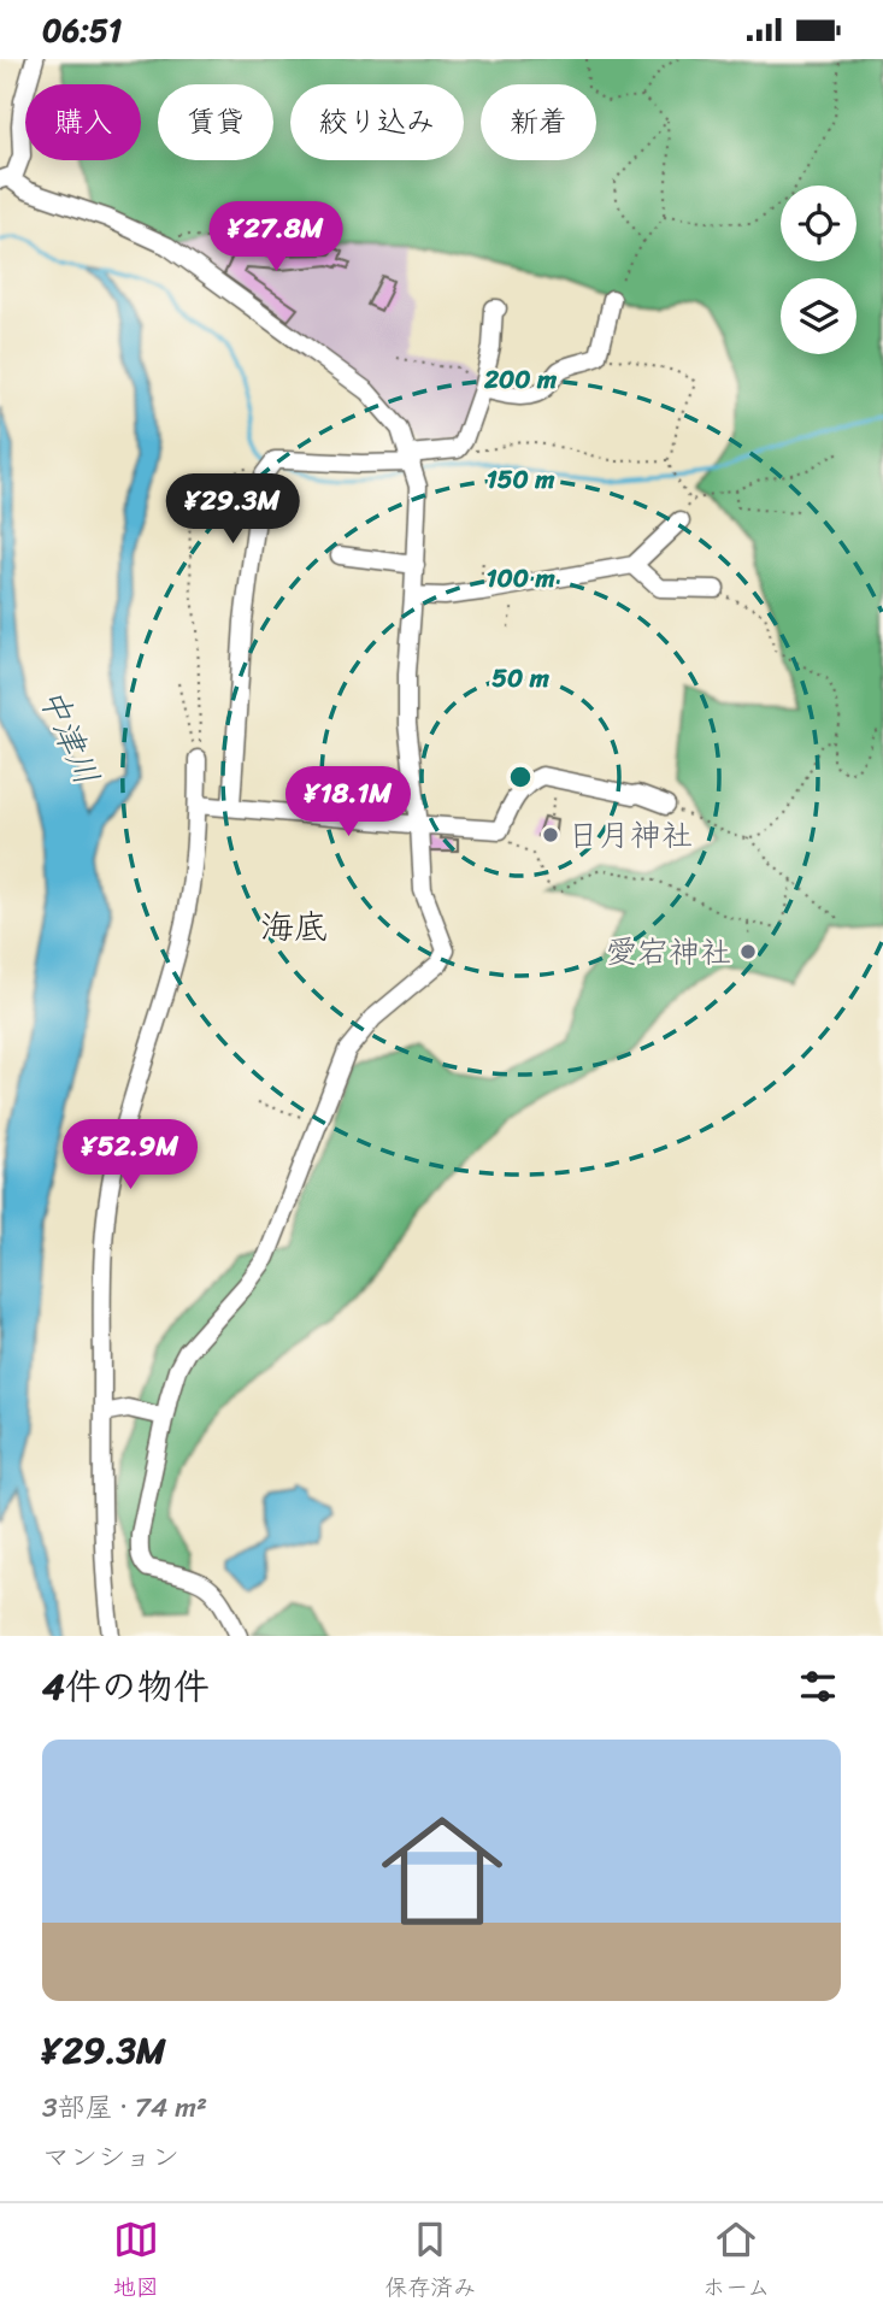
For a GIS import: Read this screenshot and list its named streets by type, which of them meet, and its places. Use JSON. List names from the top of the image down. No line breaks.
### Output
{"districts":["海底"],"water":["中津川"],"places":["日月神社","愛宕神社"],"page":{"status":"06:51","chip":["購入","賃貸","絞り込み","新着"],"price":["¥27.8M","¥29.3M","¥18.1M","¥52.9M"],"heading":"4件の物件","list":[{"name":"¥29.3M","note":"3部屋 · 74 m² · マンション"}],"tabs":["地図","保存済み","ホーム"]},"rings":["200 m","150 m","100 m","50 m"]}
